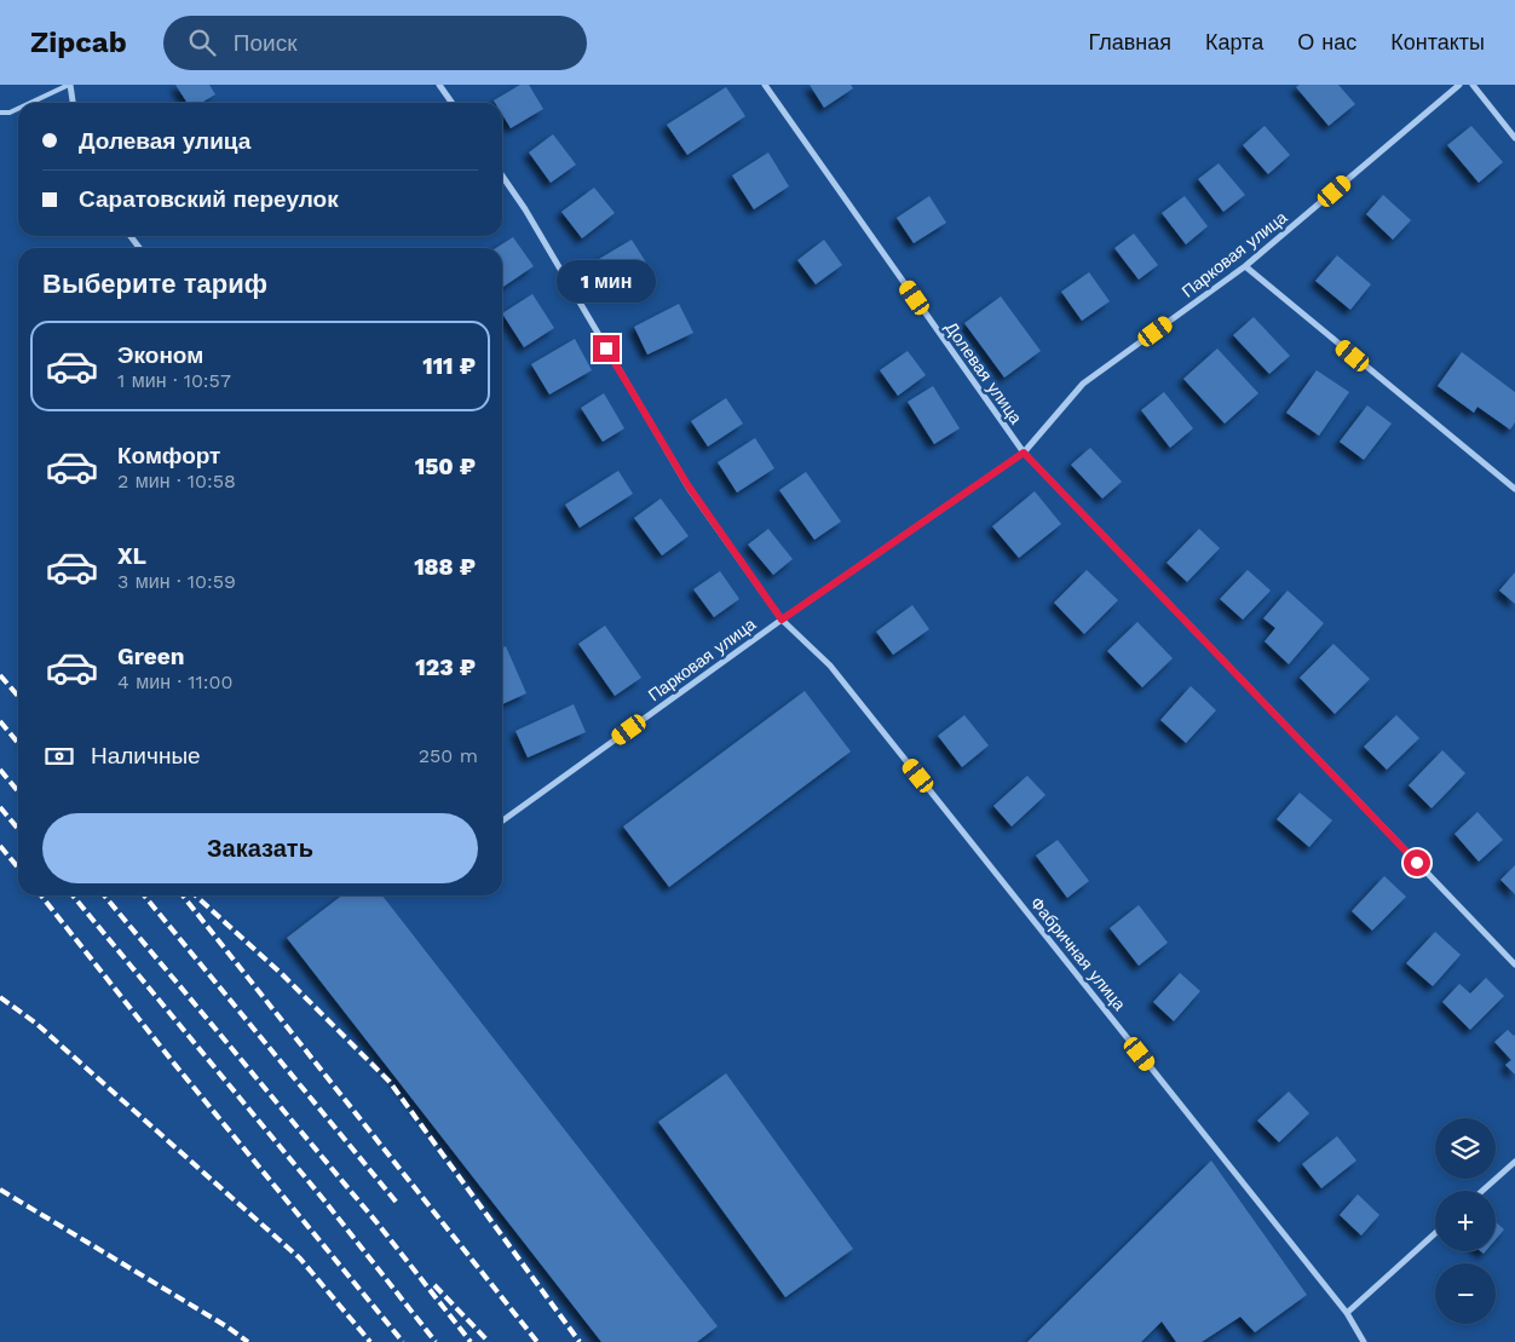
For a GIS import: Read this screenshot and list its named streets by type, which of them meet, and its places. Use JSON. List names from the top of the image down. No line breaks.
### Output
{"streets":{"street":["Парковая улица","Долевая улица","Фабричная улица"]},"crossings":[["Парковая улица","Долевая улица"],["Парковая улица","Фабричная улица"]],"page":{"header":"Zipcab","search":"Поиск","nav":["Главная","Карта","О нас","Контакты"],"banner":["Долевая улица","Саратовский переулок"],"heading":"Выберите тариф","bubble":"1 мин","list":[{"name":"Эконом","note":"1 мин · 10:57","value":"111 ₽"},{"name":"Комфорт","note":"2 мин · 10:58","value":"150 ₽"},{"name":"XL","note":"3 мин · 10:59","value":"188 ₽"},{"name":"Green","note":"4 мин · 11:00","value":"123 ₽"}],"pay":["Наличные","250 m"],"buttons":"Заказать","map_buttons":["+","−"]}}
